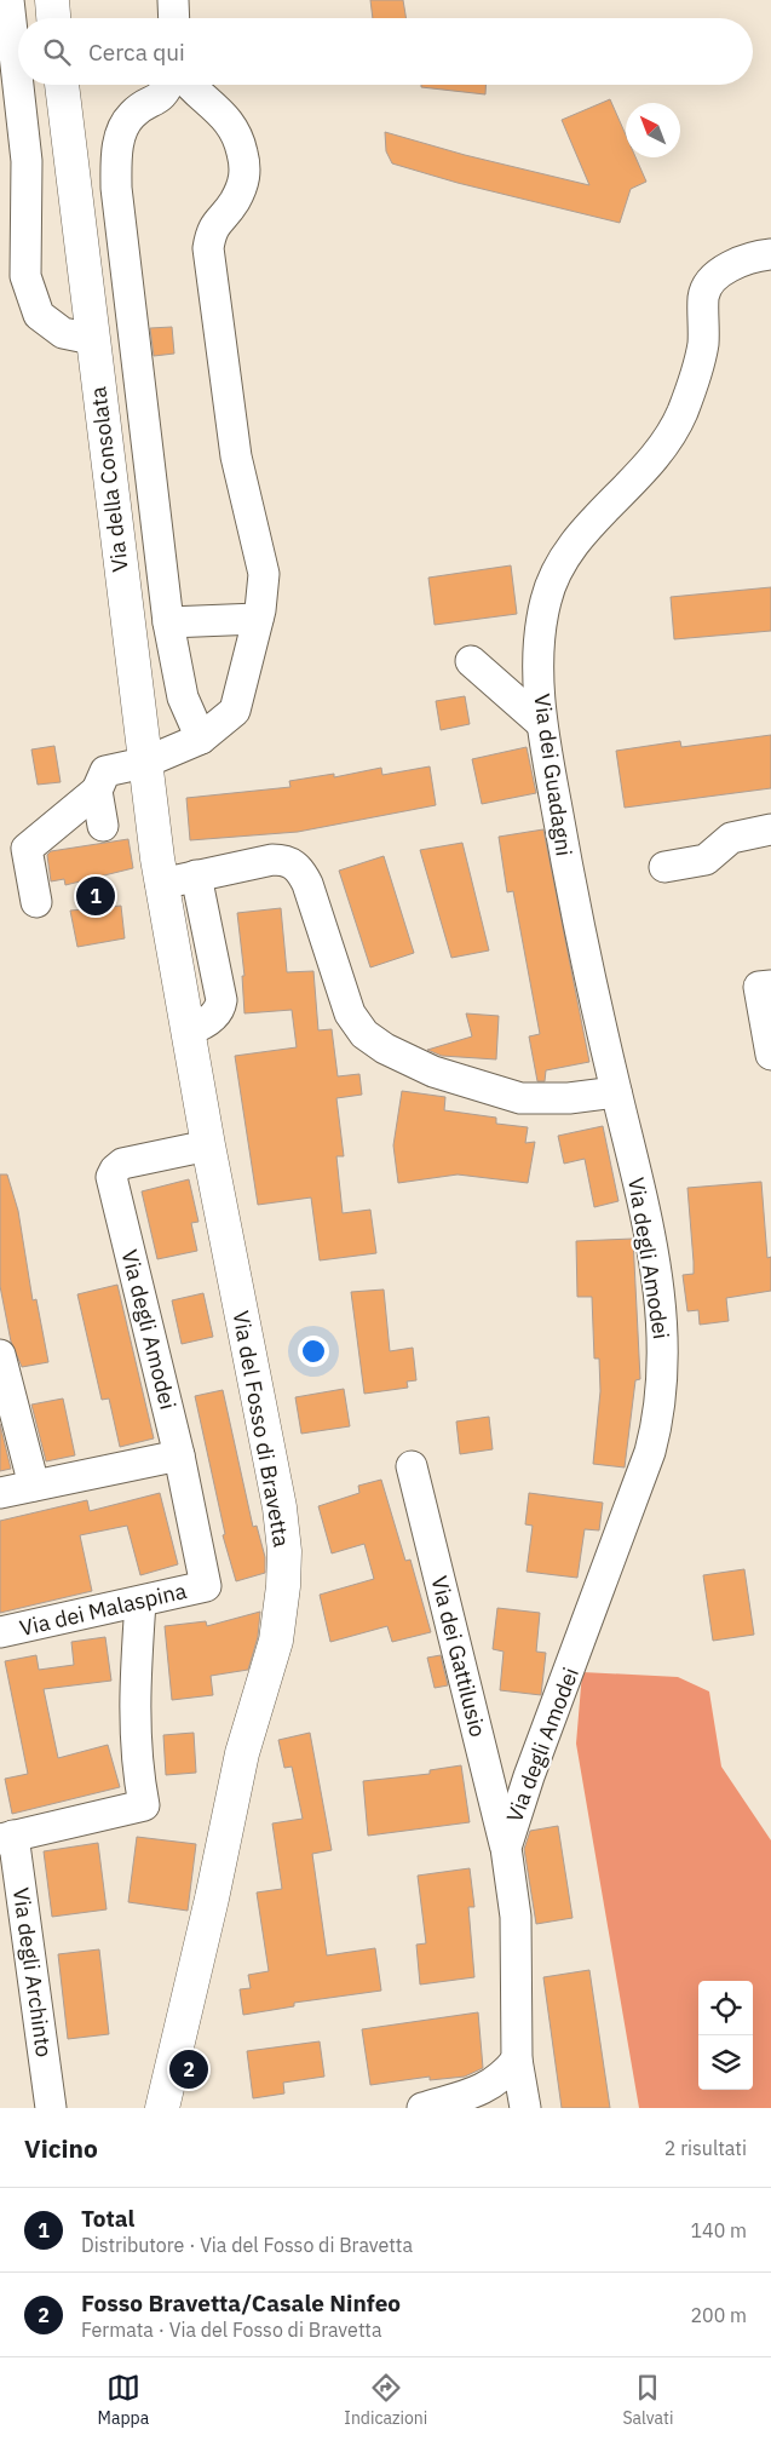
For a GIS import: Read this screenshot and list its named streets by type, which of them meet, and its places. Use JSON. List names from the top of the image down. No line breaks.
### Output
{"streets":{"main road":["Via della Consolata","Via del Fosso di Bravetta"],"street":["Via dei Guadagni","Via degli Amodei","Via dei Malaspina","Via dei Gattilusio","Via degli Archinto"]},"crossings":[["Via della Consolata","Via del Fosso di Bravetta"],["Via dei Guadagni","Via degli Amodei"],["Via degli Amodei","Via del Fosso di Bravetta"],["Via degli Amodei","Via dei Malaspina"],["Via degli Amodei","Via dei Gattilusio"]],"north":"top left","page":{"search":"Cerca qui","pins":["1","2"],"heading":["Vicino","2 risultati"],"list":[{"mark":"1","name":"Total","note":"Distributore · Via del Fosso di Bravetta","value":"140 m"},{"mark":"2","name":"Fosso Bravetta/Casale Ninfeo","note":"Fermata · Via del Fosso di Bravetta","value":"200 m"}],"nav":["Mappa","Indicazioni","Salvati"]}}
